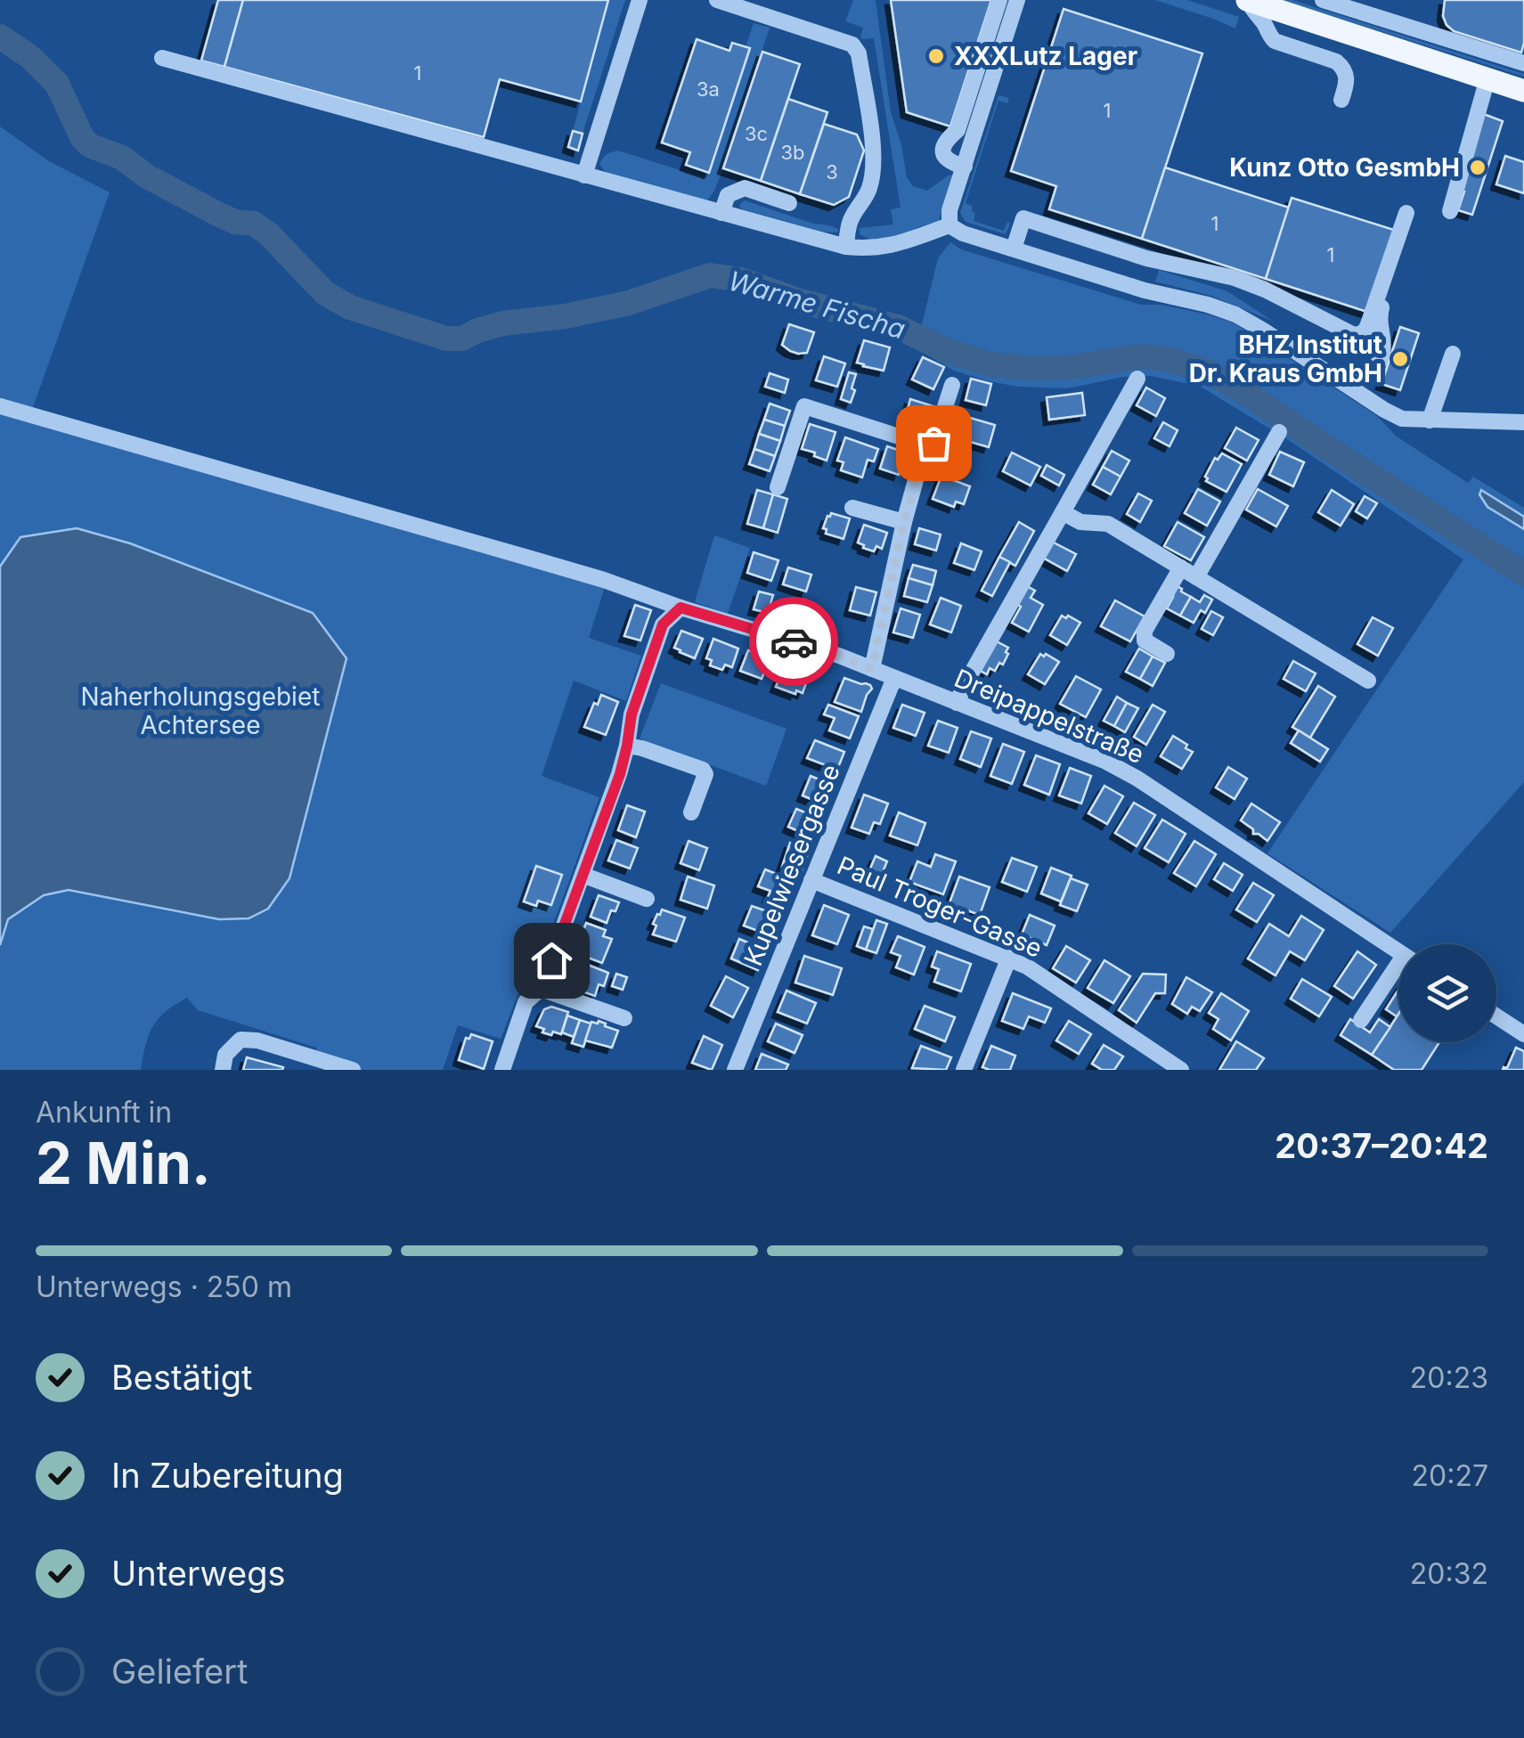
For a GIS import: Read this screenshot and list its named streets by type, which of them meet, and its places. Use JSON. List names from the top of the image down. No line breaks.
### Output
{"streets":{"street":["Dreipappelstraße","Kupelwiesergasse","Paul Troger-Gasse"]},"crossings":[["Dreipappelstraße","Kupelwiesergasse"],["Kupelwiesergasse","Paul Troger-Gasse"]],"water":["Warme Fischa"],"parks":["Naherholungsgebiet Achtersee"],"places":["XXXLutz Lager","Kunz Otto GesmbH","BHZ Institut Dr. Kraus GmbH"],"house_numbers":["1","3a","1","3c","3b","3","1","1"],"page":{"heading":["2 Min.","Ankunft in","20:37–20:42"],"bar":"Unterwegs · 250 m","list":[["Bestätigt","20:23"],["In Zubereitung","20:27"],["Unterwegs","20:32"],"Geliefert"]}}
